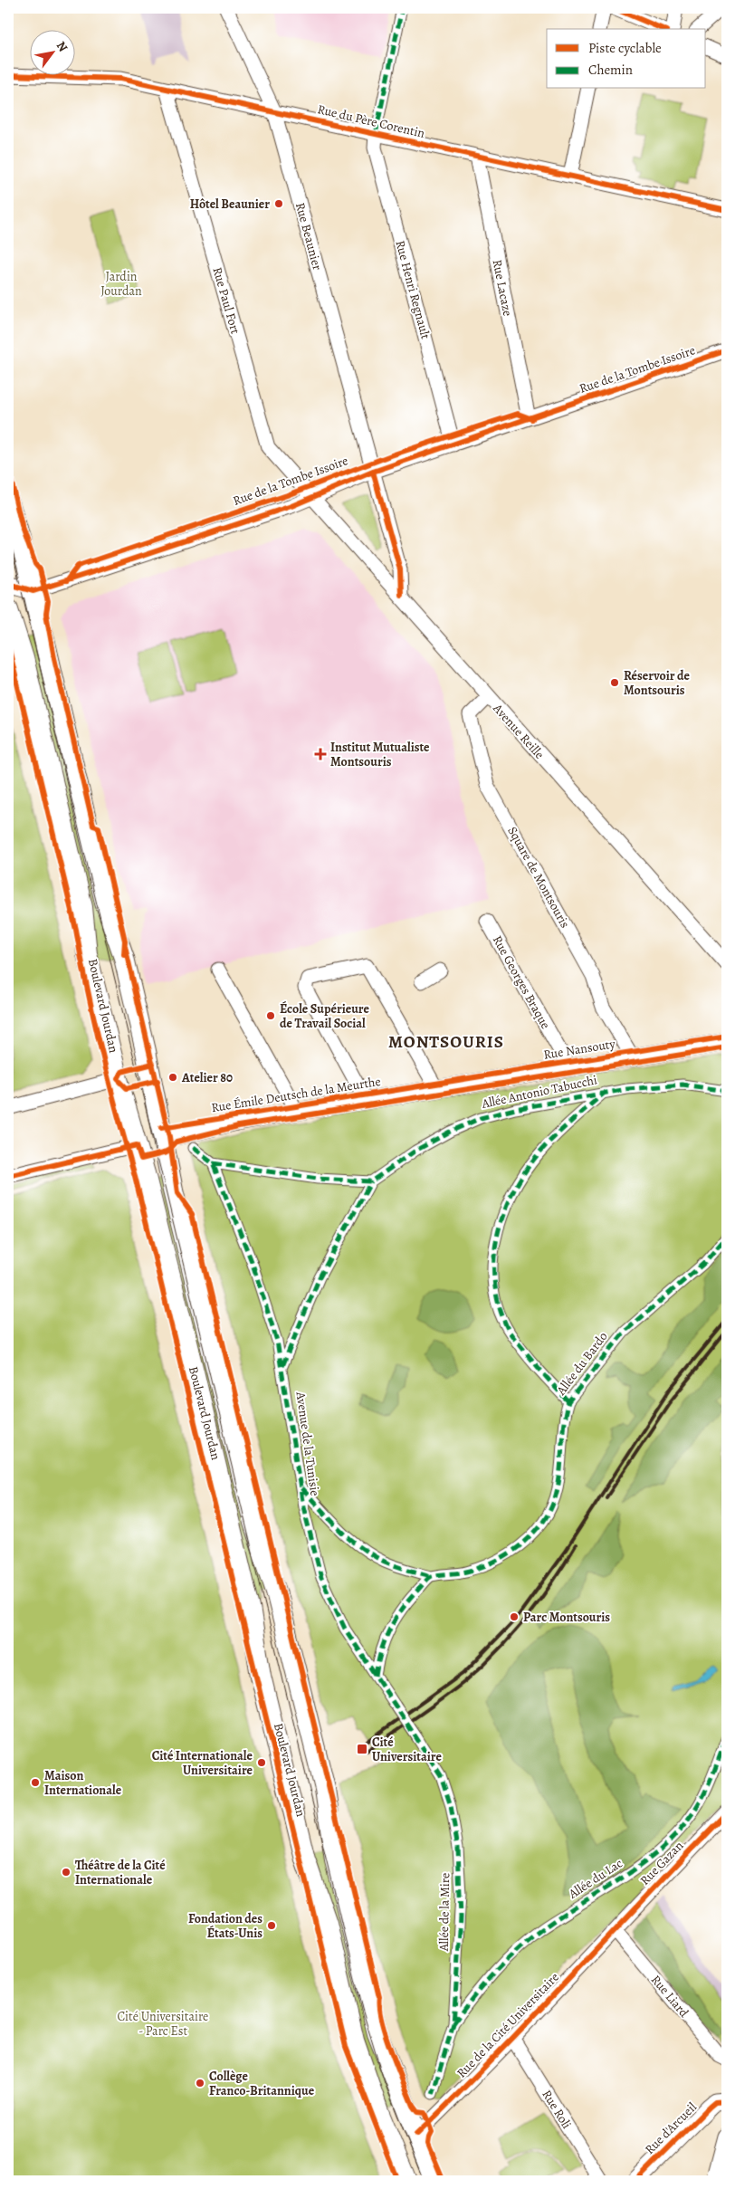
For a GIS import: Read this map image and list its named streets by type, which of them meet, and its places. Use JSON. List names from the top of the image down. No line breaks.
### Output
{"streets":{"main road":["Boulevard Jourdan"],"street":["Rue du Père Corentin","Rue Beaunier","Rue Lacaze","Rue Henri Regnault","Rue Paul Fort","Rue de la Tombe Issoire","Avenue Reille","Square de Montsouris","Rue Georges Braque","Rue Nansouty","Allée Antonio Tabucchi","Rue Émile Deutsch de la Meurthe","Allée du Bardo","Avenue de la Tunisie","Rue Gazan","Allée du Lac","Allée de la Mire","Rue Liard","Rue de la Cité Universitaire","Rue Roli","Rue d'Arcueil"]},"crossings":[["Rue du Père Corentin","Rue Beaunier"],["Rue du Père Corentin","Rue Lacaze"],["Rue du Père Corentin","Rue Henri Regnault"],["Rue du Père Corentin","Rue Paul Fort"],["Rue Beaunier","Rue de la Tombe Issoire"],["Rue Beaunier","Avenue Reille"],["Rue Lacaze","Rue de la Tombe Issoire"],["Rue Henri Regnault","Rue de la Tombe Issoire"],["Rue Paul Fort","Rue de la Tombe Issoire"],["Rue Paul Fort","Avenue Reille"],["Rue de la Tombe Issoire","Avenue Reille"],["Rue de la Tombe Issoire","Boulevard Jourdan"],["Avenue Reille","Square de Montsouris"],["Square de Montsouris","Rue Nansouty"],["Rue Georges Braque","Rue Nansouty"],["Boulevard Jourdan","Rue Émile Deutsch de la Meurthe"],["Boulevard Jourdan","Rue de la Cité Universitaire"],["Rue Nansouty","Rue Émile Deutsch de la Meurthe"],["Avenue de la Tunisie","Allée de la Mire"],["Rue Gazan","Rue Liard"],["Rue Gazan","Rue de la Cité Universitaire"],["Allée du Lac","Allée de la Mire"],["Rue Liard","Rue de la Cité Universitaire"],["Rue de la Cité Universitaire","Rue Roli"]],"districts":["MONTSOURIS"],"parks":["Jardin Jourdan","Cité Universitaire - Parc Est"],"places":{"other":["Hôtel Beaunier","Réservoir de Montsouris","École Supérieure de Travail Social","Atelier 80","Parc Montsouris","Cité Internationale Universitaire","Maison Internationale","Théâtre de la Cité Internationale","Fondation des États-Unis","Collège Franco-Britannique"],"health":["Institut Mutualiste Montsouris"],"transit":["Cité Universitaire"]},"legend":["Piste cyclable","Chemin"],"north":"top right"}
